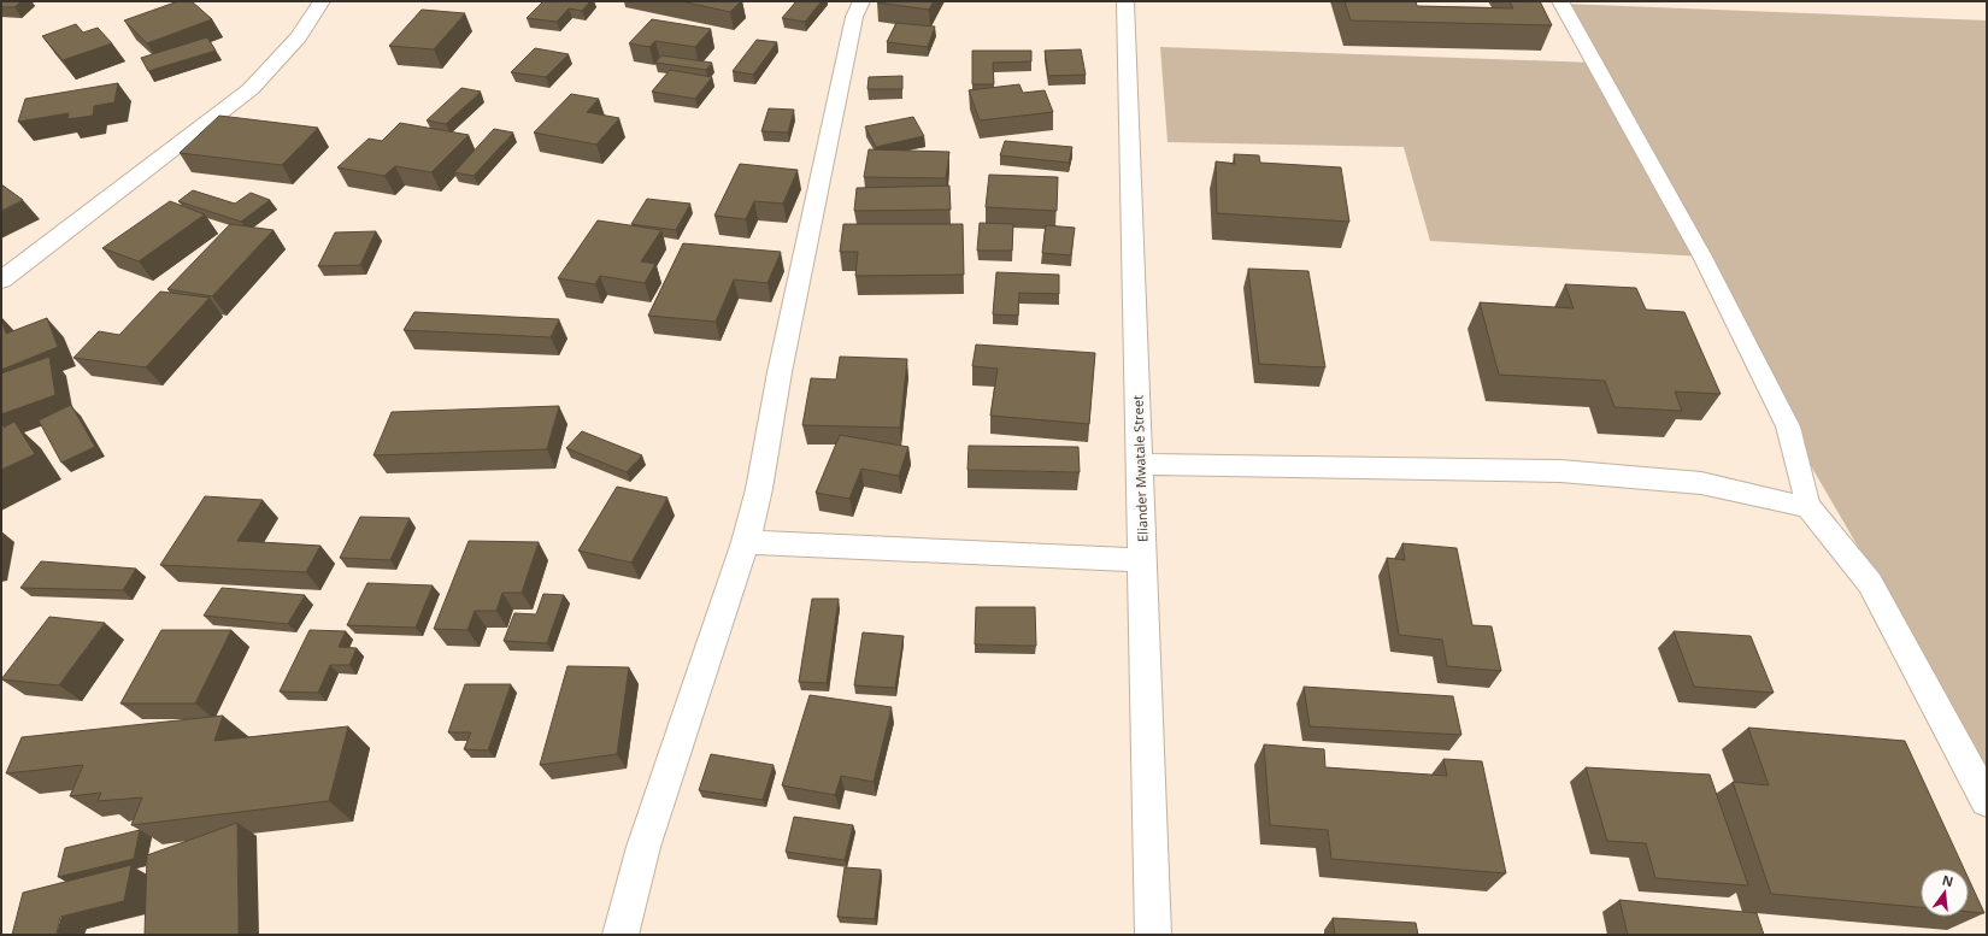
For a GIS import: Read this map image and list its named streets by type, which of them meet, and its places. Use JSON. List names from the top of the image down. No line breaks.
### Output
{"streets":{"street":["Eliander Mwatale Street"]},"north":"top"}
